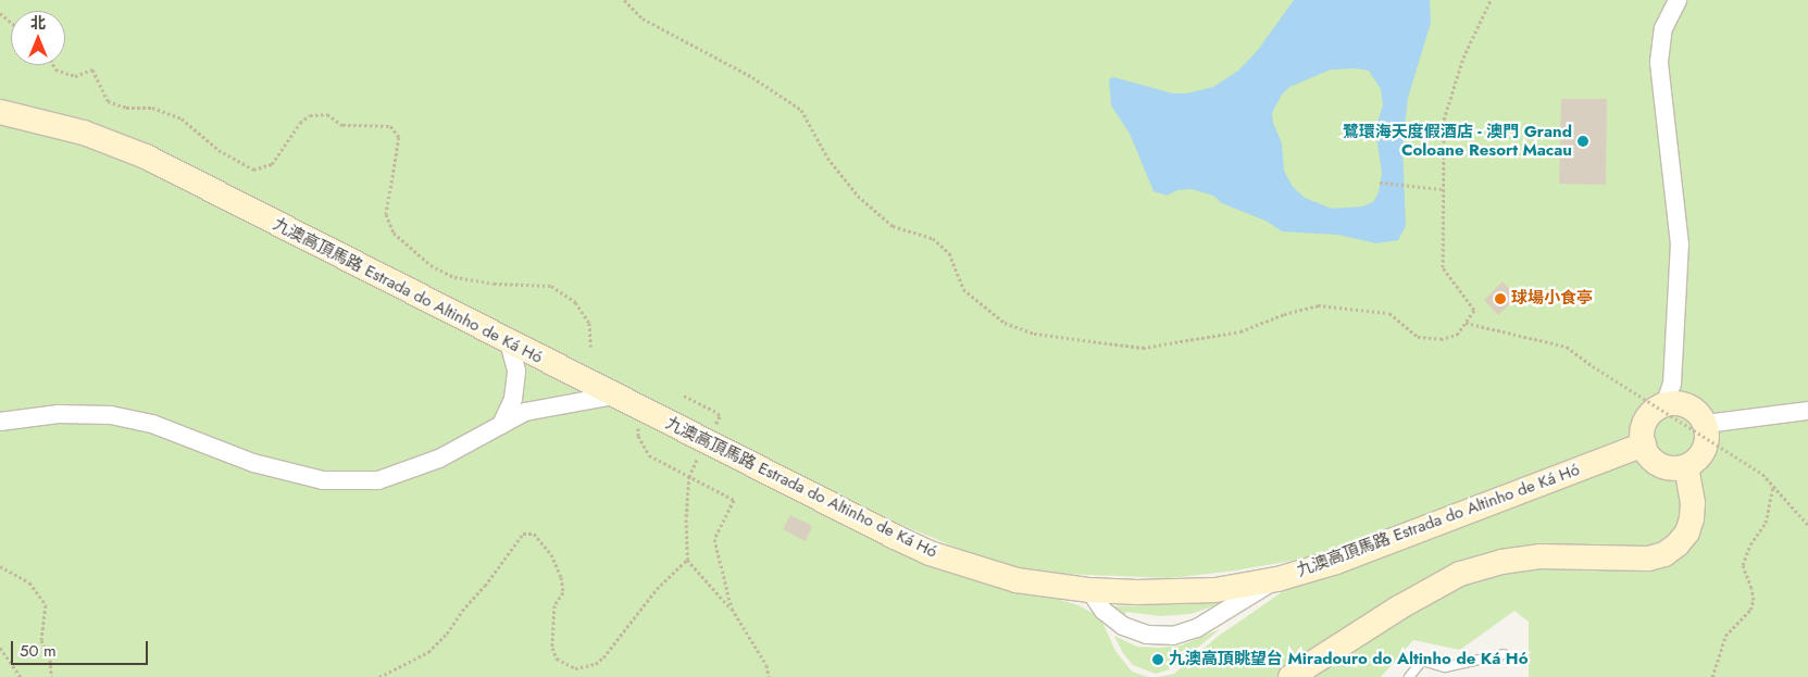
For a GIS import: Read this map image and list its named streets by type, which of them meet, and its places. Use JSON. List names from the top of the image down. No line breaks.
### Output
{"streets":{"main road":["九澳高頂馬路 Estrada do Altinho de Ká Hó"]},"places":["鷺環海天度假酒店 - 澳門 Grand Coloane Resort Macau","球場小食亭","九澳高頂眺望台 Miradouro do Altinho de Ká Hó"],"scale_bar":"50 m","north":"top"}
